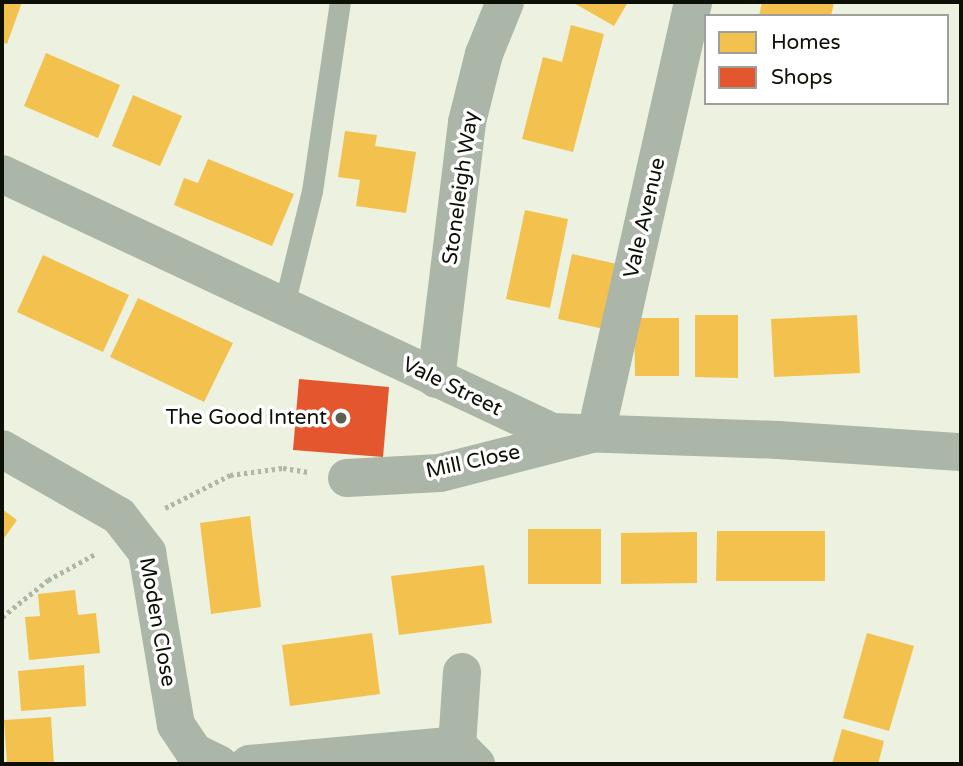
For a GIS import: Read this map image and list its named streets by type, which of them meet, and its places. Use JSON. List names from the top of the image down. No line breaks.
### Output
{"streets":{"street":["Stoneleigh Way","Vale Avenue","Vale Street","Mill Close","Moden Close"]},"crossings":[["Stoneleigh Way","Vale Street"],["Vale Avenue","Vale Street"],["Vale Avenue","Mill Close"],["Vale Street","Mill Close"]],"places":["The Good Intent"],"legend":["Homes","Shops"]}
